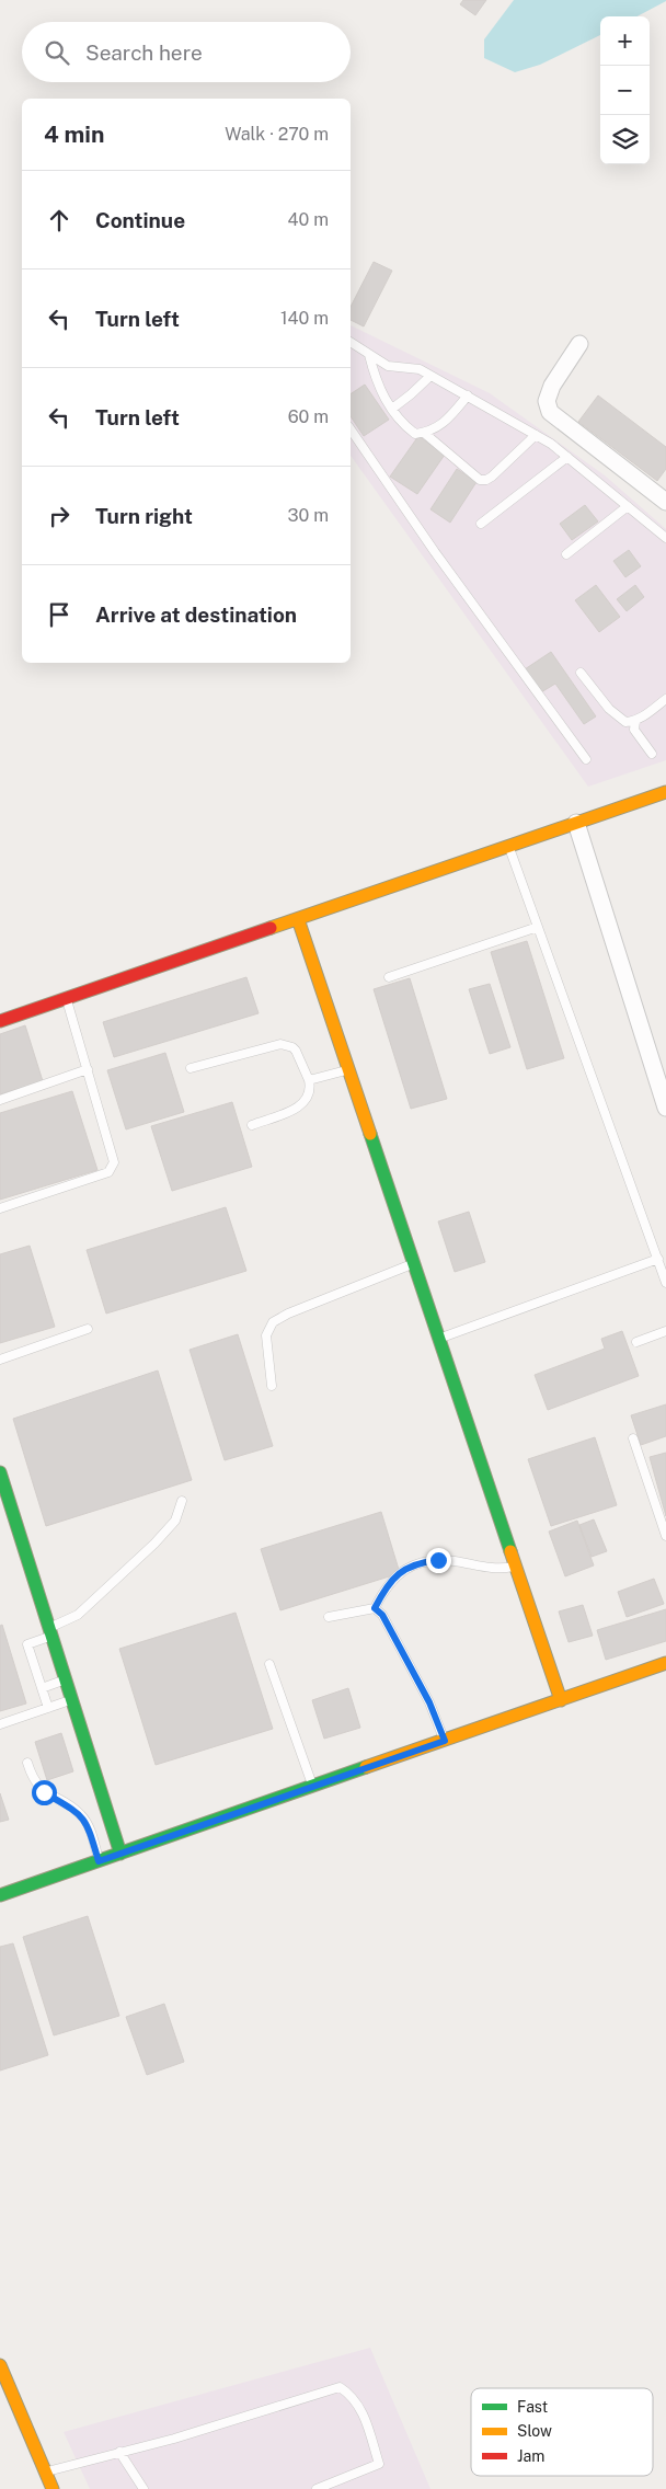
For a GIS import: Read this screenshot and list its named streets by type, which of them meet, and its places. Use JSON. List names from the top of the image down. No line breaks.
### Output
{"legend":["Fast","Slow","Jam"],"page":{"map_buttons":["+","−"],"search":"Search here","heading":["4 min","Walk · 270 m"],"list":[["Continue","40 m"],["Turn left","140 m"],["Turn left","60 m"],["Turn right","30 m"],"Arrive at destination"]}}
